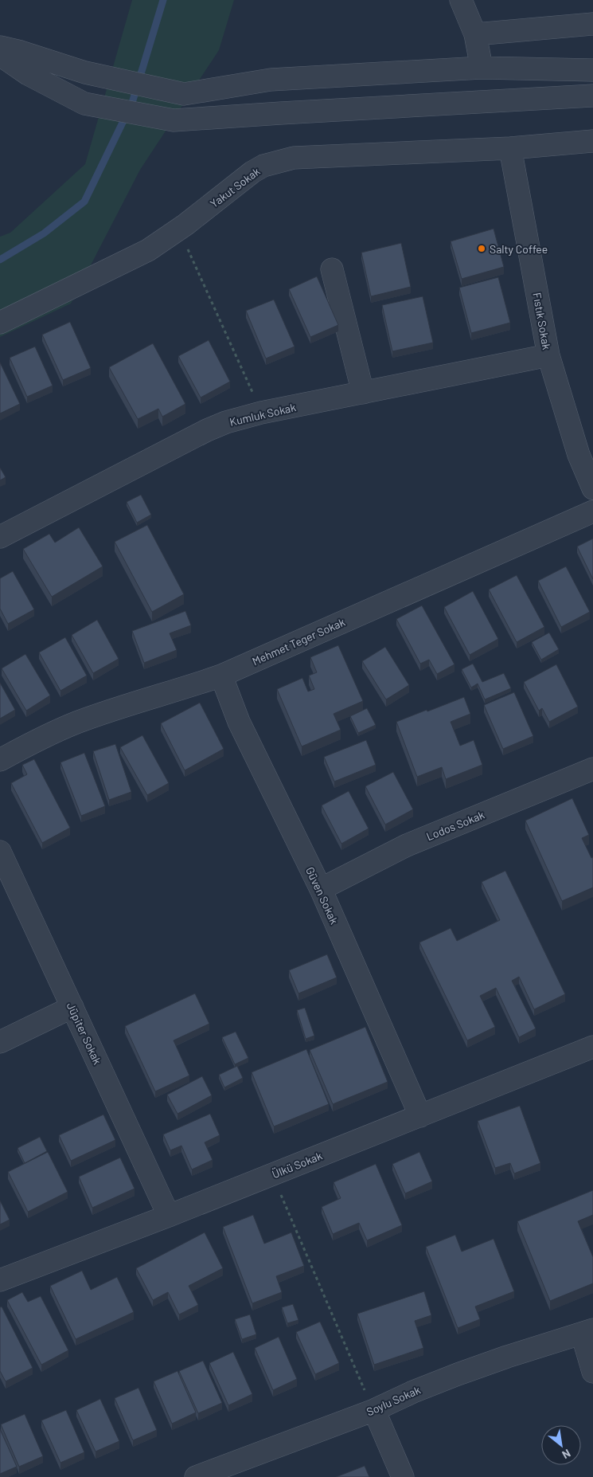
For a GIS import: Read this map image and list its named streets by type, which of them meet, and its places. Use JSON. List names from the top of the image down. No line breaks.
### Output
{"streets":{"street":["Yakut Sokak","Fıstık Sokak","Kumluk Sokak","Mehmet Teger Sokak","Lodos Sokak","Güven Sokak","Jüpiter Sokak","Ülkü Sokak","Soylu Sokak"]},"crossings":[["Yakut Sokak","Fıstık Sokak"],["Fıstık Sokak","Kumluk Sokak"],["Mehmet Teger Sokak","Güven Sokak"],["Lodos Sokak","Güven Sokak"],["Güven Sokak","Ülkü Sokak"],["Jüpiter Sokak","Ülkü Sokak"]],"places":["Salty Coffee"],"north":"bottom right"}
